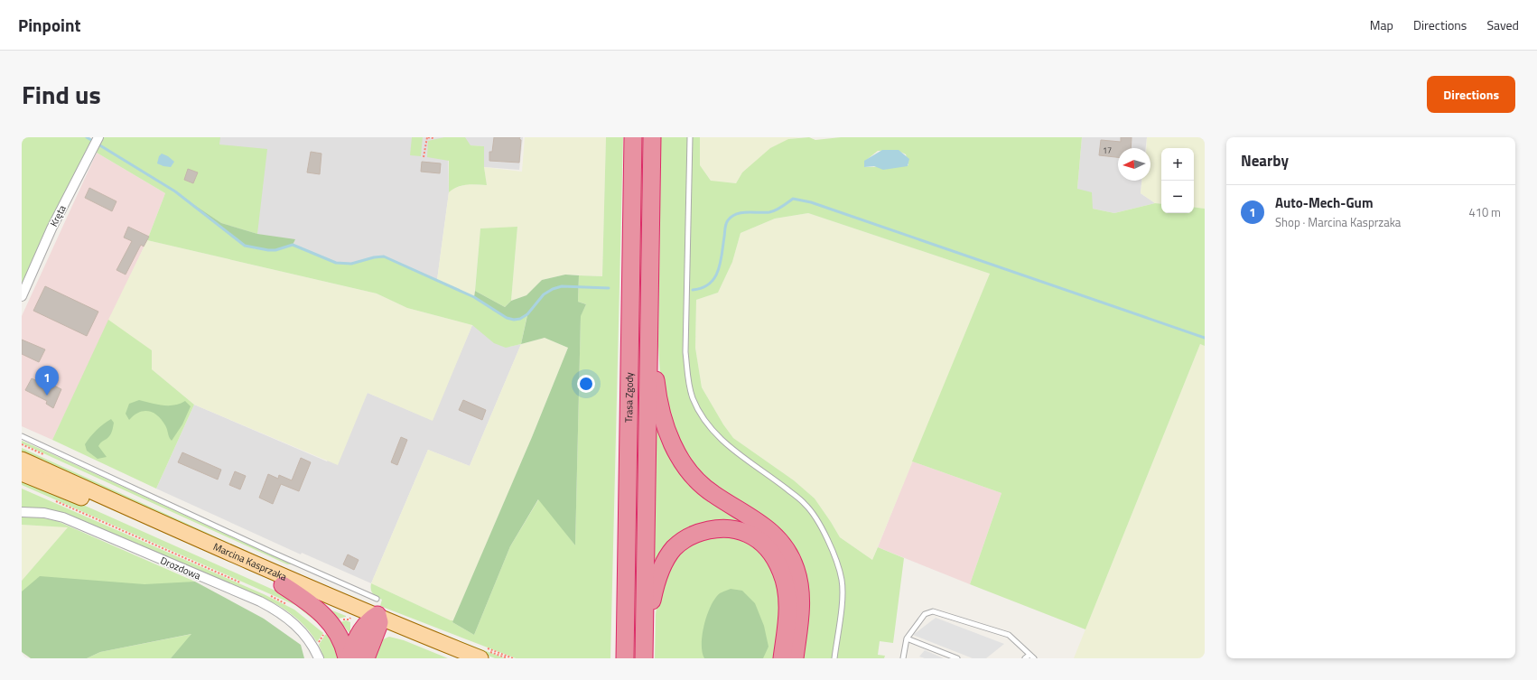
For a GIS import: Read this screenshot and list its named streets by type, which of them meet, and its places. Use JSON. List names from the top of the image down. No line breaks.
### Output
{"streets":{"highway":["Trasa Zgody"],"main road":["Marcina Kasprzaka"],"street":["Kręta","Drozdowa"]},"house_numbers":["17"],"north":"left","page":{"header":"Pinpoint","nav":["Map","Directions","Saved"],"title":"Find us","buttons":"Directions","heading":"Nearby","map_buttons":["+","−"],"list":[{"mark":"1","name":"Auto-Mech-Gum","note":"Shop · Marcina Kasprzaka","value":"410 m"}],"pins":"1"}}
